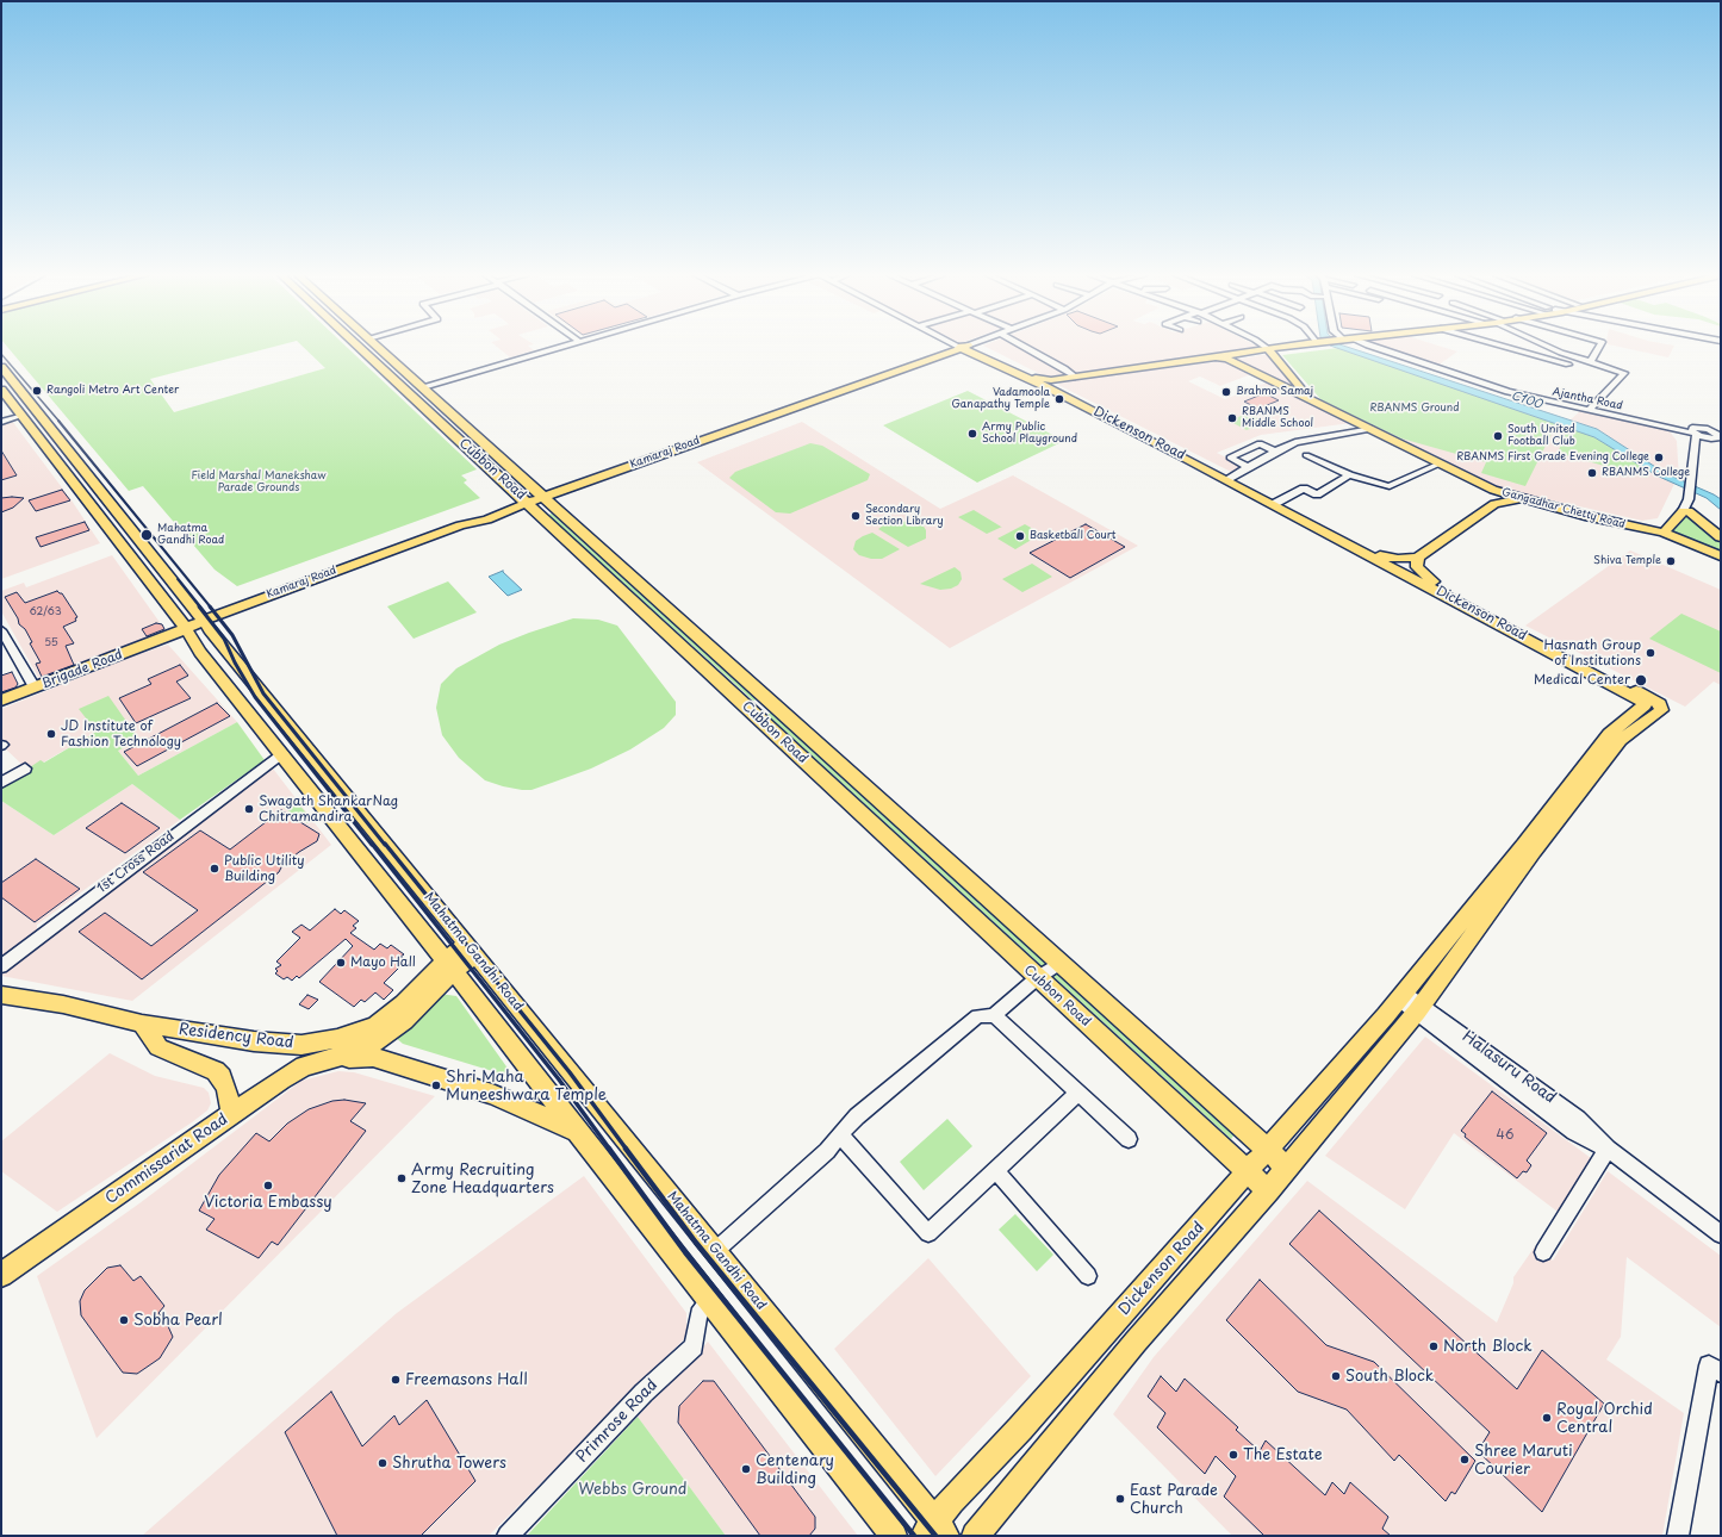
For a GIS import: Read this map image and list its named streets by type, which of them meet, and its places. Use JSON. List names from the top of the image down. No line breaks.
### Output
{"streets":{"main road":["Dickenson Road","Kamaraj Road","Cubbon Road","Gangadhar Chetty Road","Brigade Road","Mahatma Gandhi Road","Residency Road","Commissariat Road"],"street":["Ajantha Road","1st Cross Road","Halasuru Road","Primrose Road"]},"crossings":[["Dickenson Road","Kamaraj Road"],["Dickenson Road","Cubbon Road"],["Dickenson Road","Mahatma Gandhi Road"],["Dickenson Road","Halasuru Road"],["Kamaraj Road","Cubbon Road"],["Kamaraj Road","Brigade Road"],["Kamaraj Road","Mahatma Gandhi Road"],["Brigade Road","Mahatma Gandhi Road"],["1st Cross Road","Mahatma Gandhi Road"],["Mahatma Gandhi Road","Residency Road"],["Mahatma Gandhi Road","Commissariat Road"],["Mahatma Gandhi Road","Primrose Road"],["Residency Road","Commissariat Road"]],"water":["C100"],"parks":["RBANMS Ground","Field Marshal Manekshaw Parade Grounds","Webbs Ground"],"places":["Rangoli Metro Art Center","Brahmo Samaj","Vadamoola Ganapathy Temple","RBANMS Middle School","Army Public School Playground","South United Football Club","RBANMS First Grade Evening College","RBANMS College","Secondary Section Library","Mahatma Gandhi Road","Basketball Court","Shiva Temple","Hasnath Group of Institutions","Medical Center","JD Institute of Fashion Technology","Swagath ShankarNag Chitramandira","Public Utility Building","Mayo Hall","Shri Maha Muneeshwara Temple","Army Recruiting Zone Headquarters","Victoria Embassy","Sobha Pearl","North Block","South Block","Freemasons Hall","Royal Orchid Central","The Estate","Shree Maruti Courier","Shrutha Towers","Centenary Building","East Parade Church"],"house_numbers":["62/63","55","46"]}
